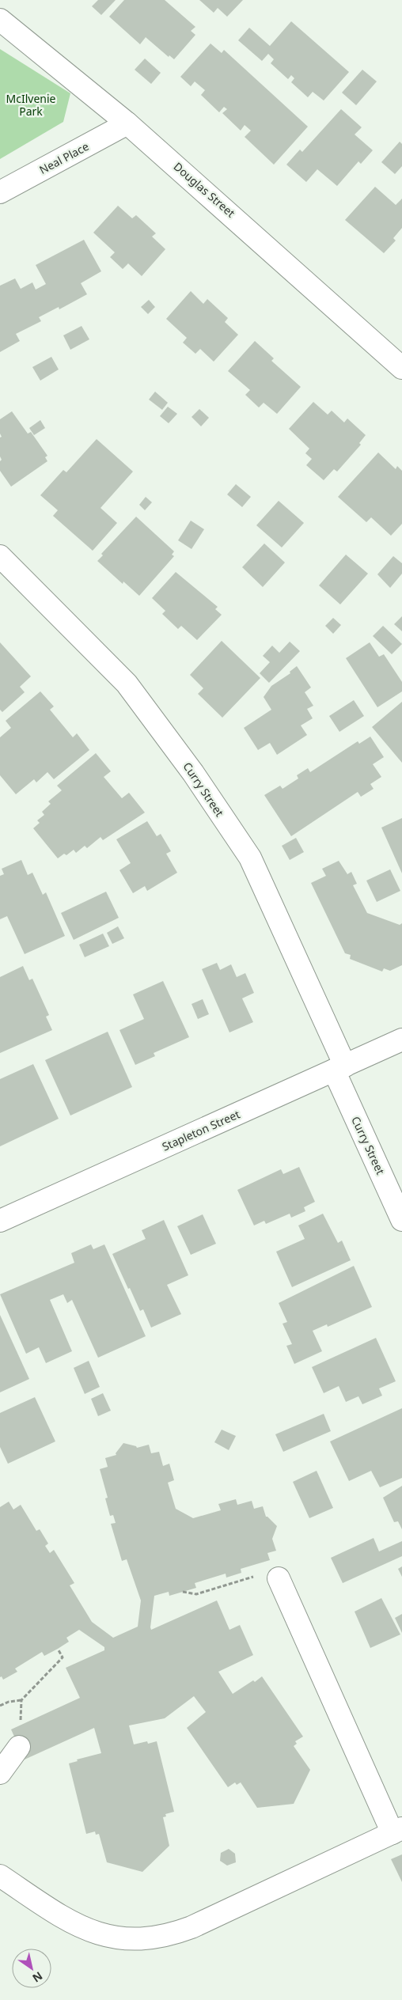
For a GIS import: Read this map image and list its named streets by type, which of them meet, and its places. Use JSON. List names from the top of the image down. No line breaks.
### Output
{"streets":{"street":["Neal Place","Douglas Street","Curry Street","Stapleton Street"]},"crossings":[["Neal Place","Douglas Street"],["Curry Street","Stapleton Street"]],"parks":["McIlvenie Park"],"north":"bottom right"}
